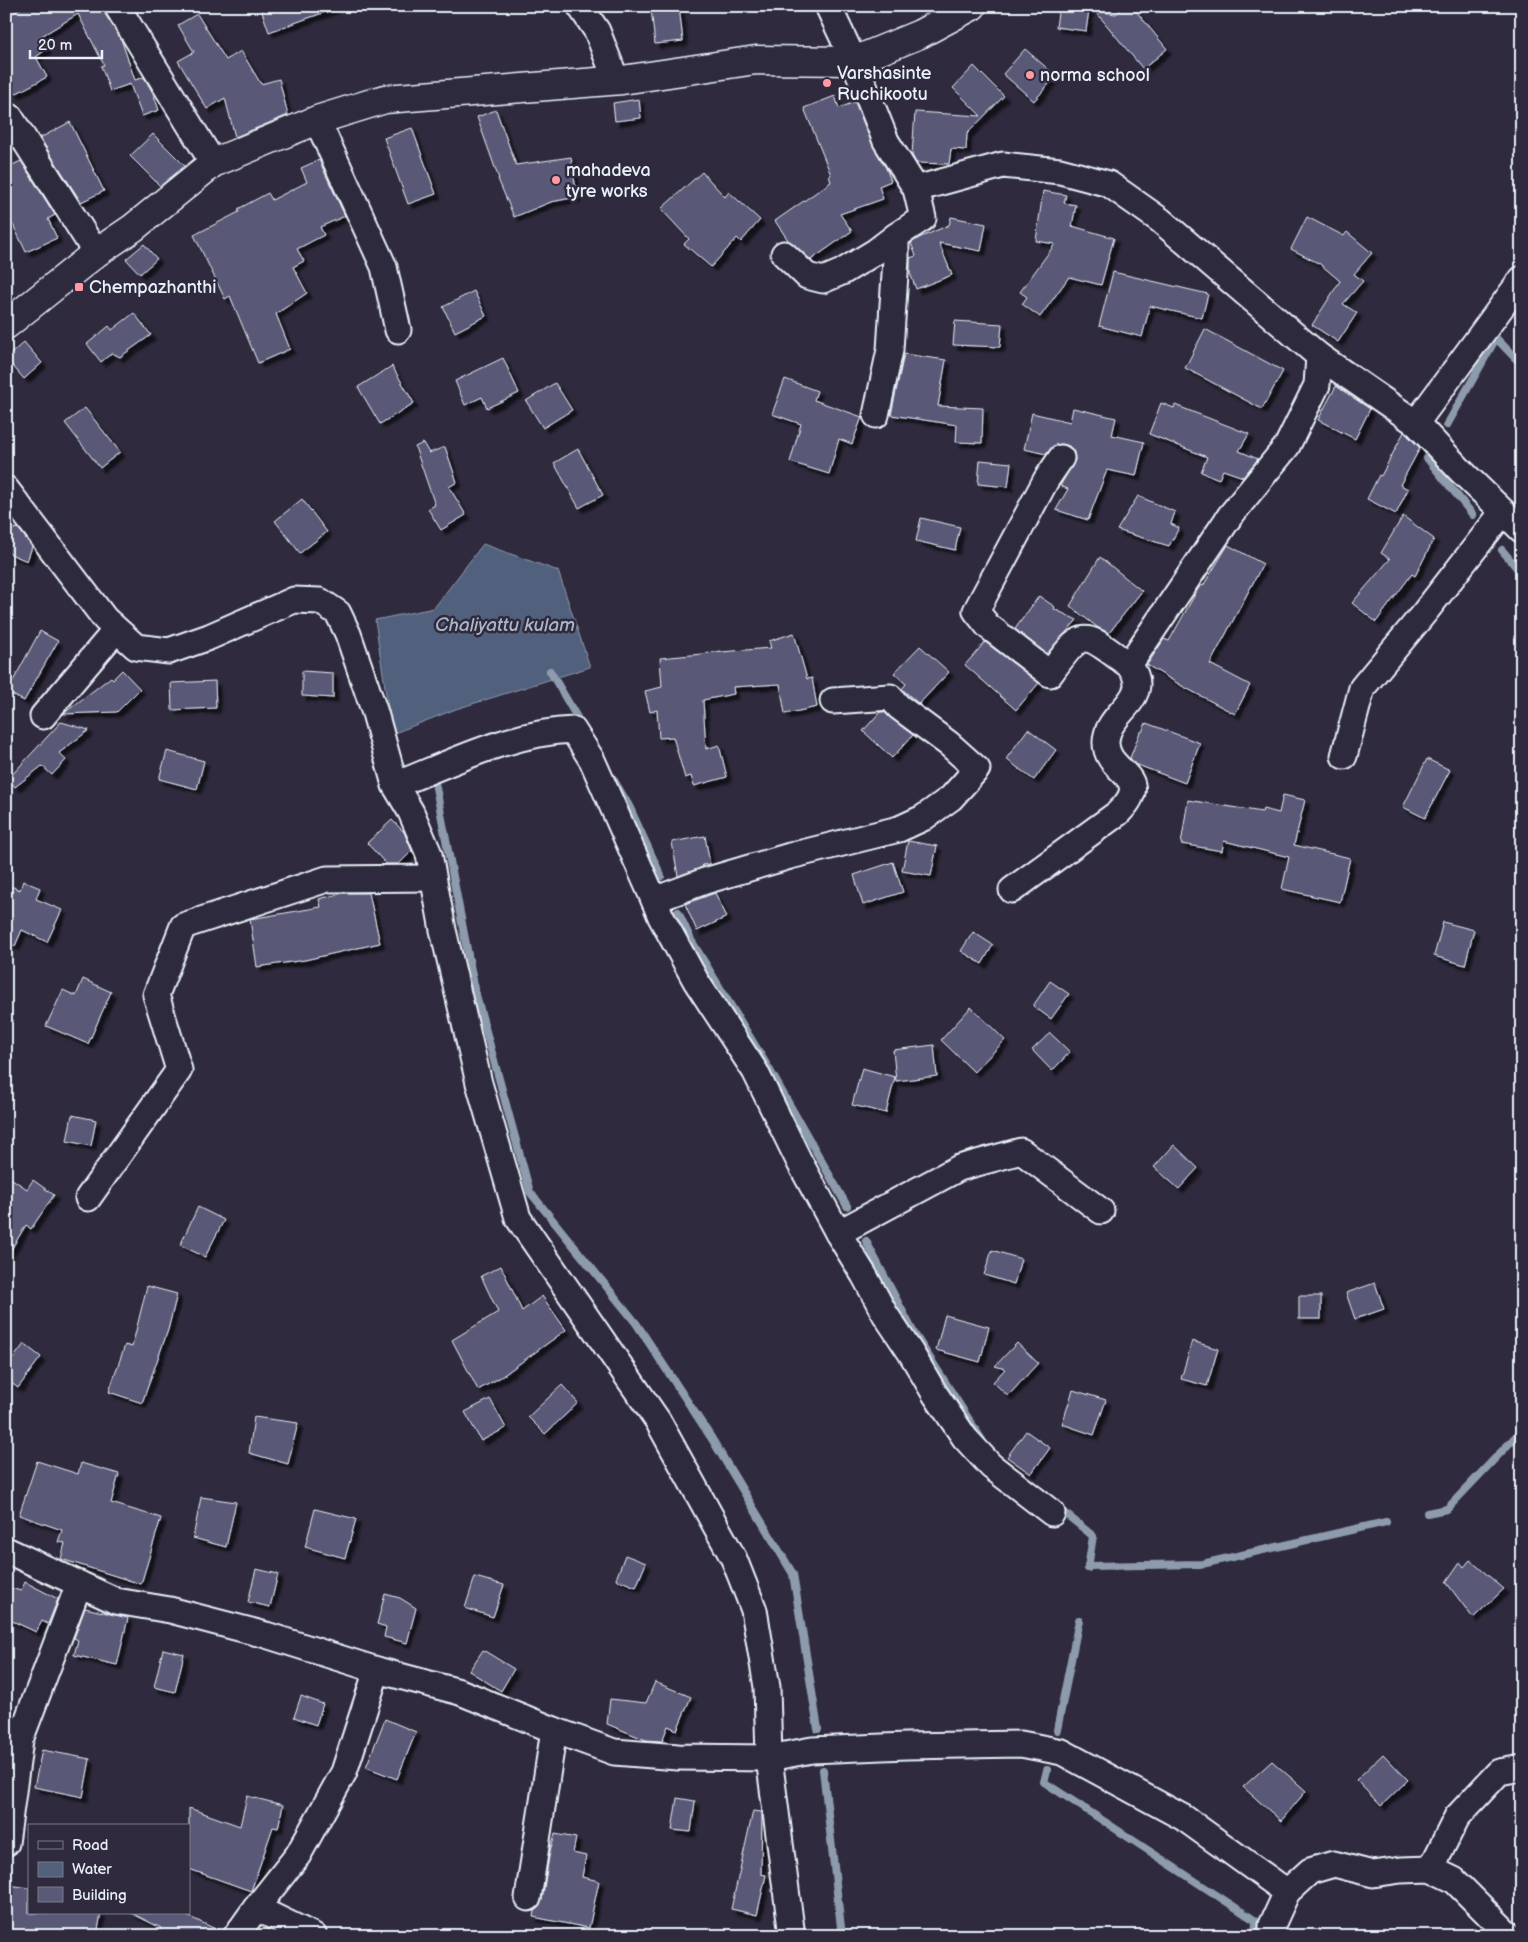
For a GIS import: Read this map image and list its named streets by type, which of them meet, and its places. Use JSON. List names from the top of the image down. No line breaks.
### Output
{"water":["Chaliyattu kulam"],"places":{"other":["norma school","Varshasinte Ruchikootu","mahadeva tyre works"],"transit":["Chempazhanthi"]},"legend":["Road","Water","Building"],"scale_bar":"20 m"}
